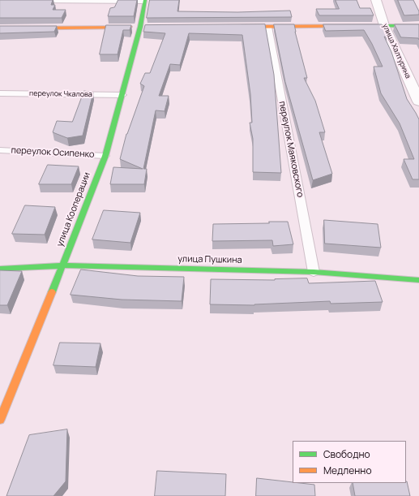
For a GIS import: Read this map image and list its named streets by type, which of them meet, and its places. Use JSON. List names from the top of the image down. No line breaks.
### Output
{"streets":{"street":["улица Халтурина","улица Кооперации","улица Пушкина"],"lane":["переулок Чкалова","переулок Маяковского","переулок Осипенко"]},"crossings":[["переулок Чкалова","улица Кооперации"],["переулок Маяковского","улица Пушкина"],["переулок Осипенко","улица Кооперации"],["улица Кооперации","улица Пушкина"]],"legend":["Свободно","Медленно"]}
